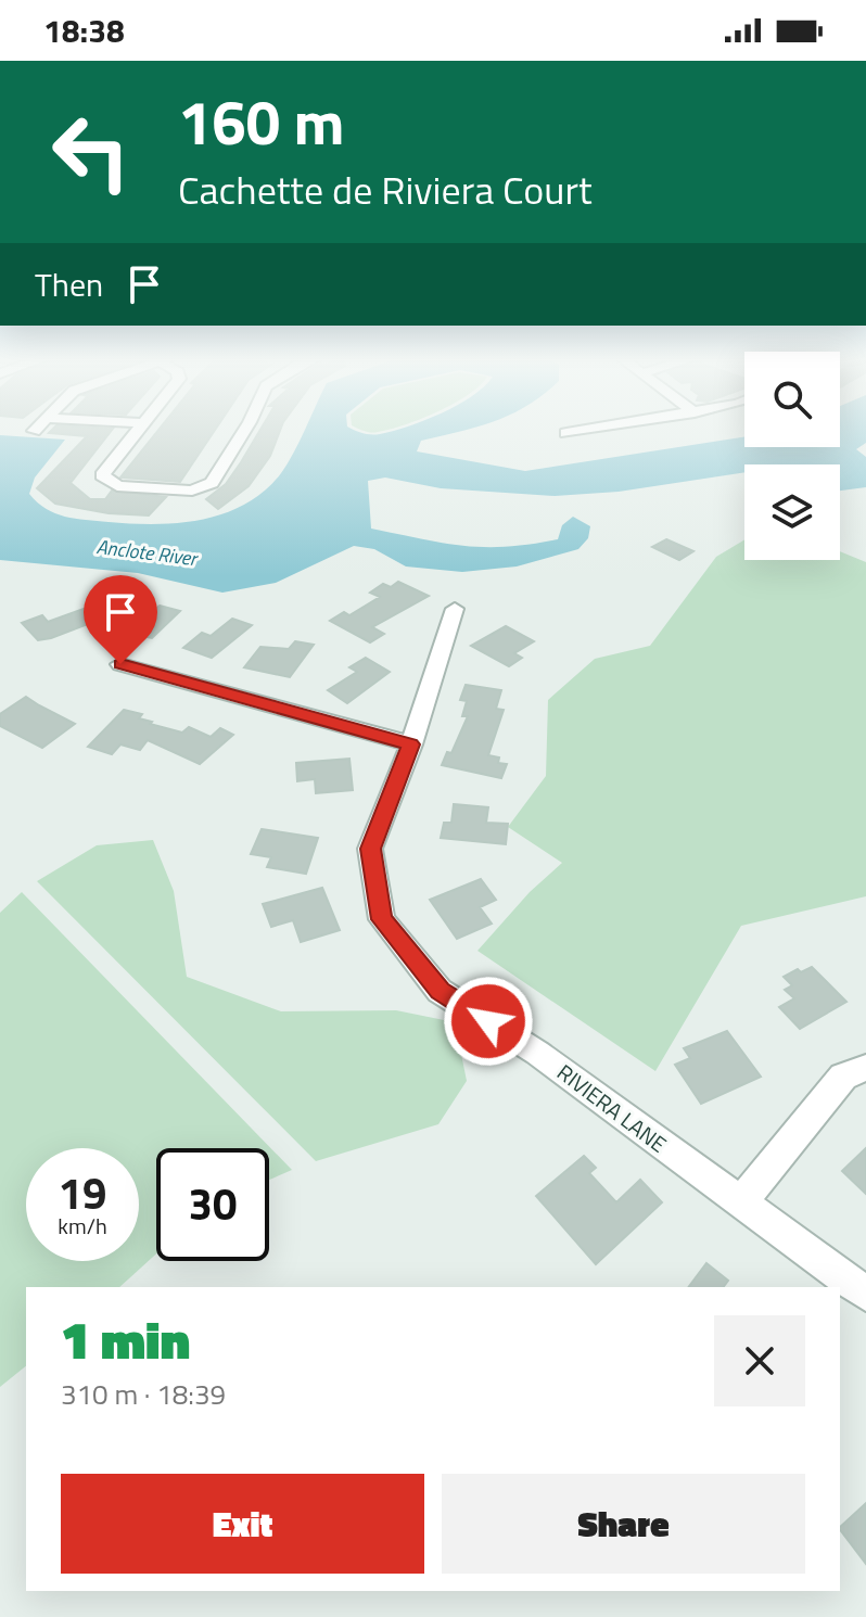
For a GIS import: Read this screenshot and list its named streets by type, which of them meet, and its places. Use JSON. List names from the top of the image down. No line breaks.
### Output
{"streets":{"street":["RIVIERA LANE"]},"water":["Anclote River"],"page":{"status":"18:38","turn":["160 m","Cachette de Riviera Court"],"then":"Then","speed":"19 km/h","limit":"30","heading":["1 min","310 m · 18:39"],"buttons":["Exit","Share"]}}
